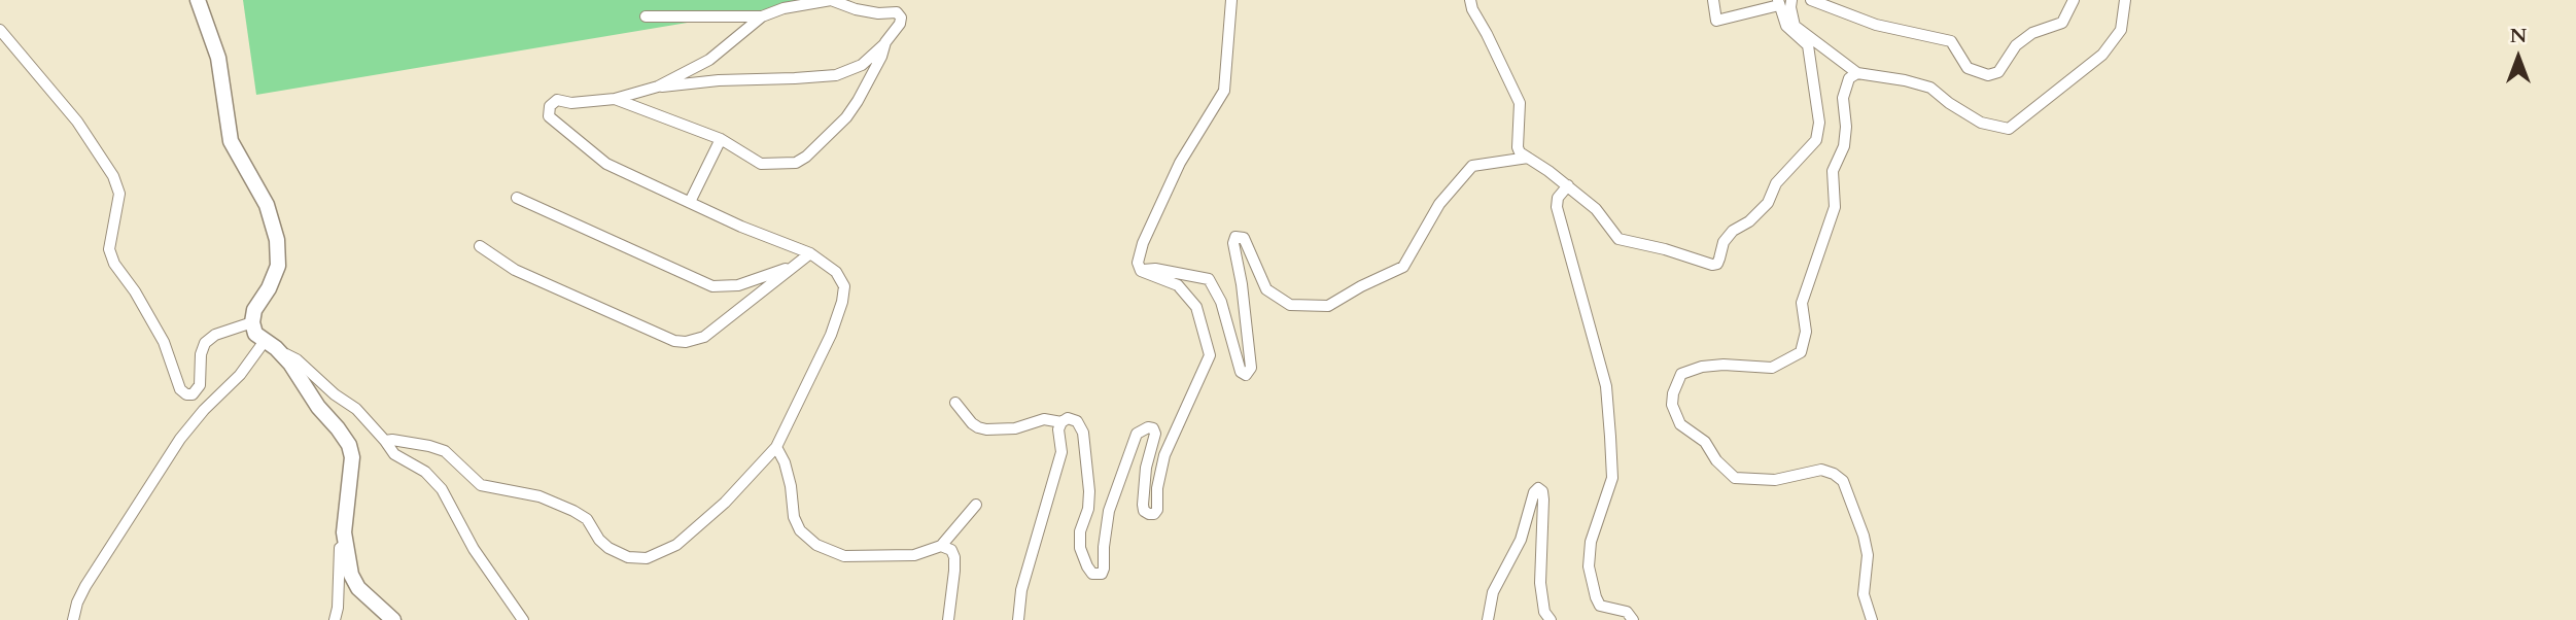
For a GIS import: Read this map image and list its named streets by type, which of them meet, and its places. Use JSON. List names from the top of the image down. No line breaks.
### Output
{"north":"top"}
